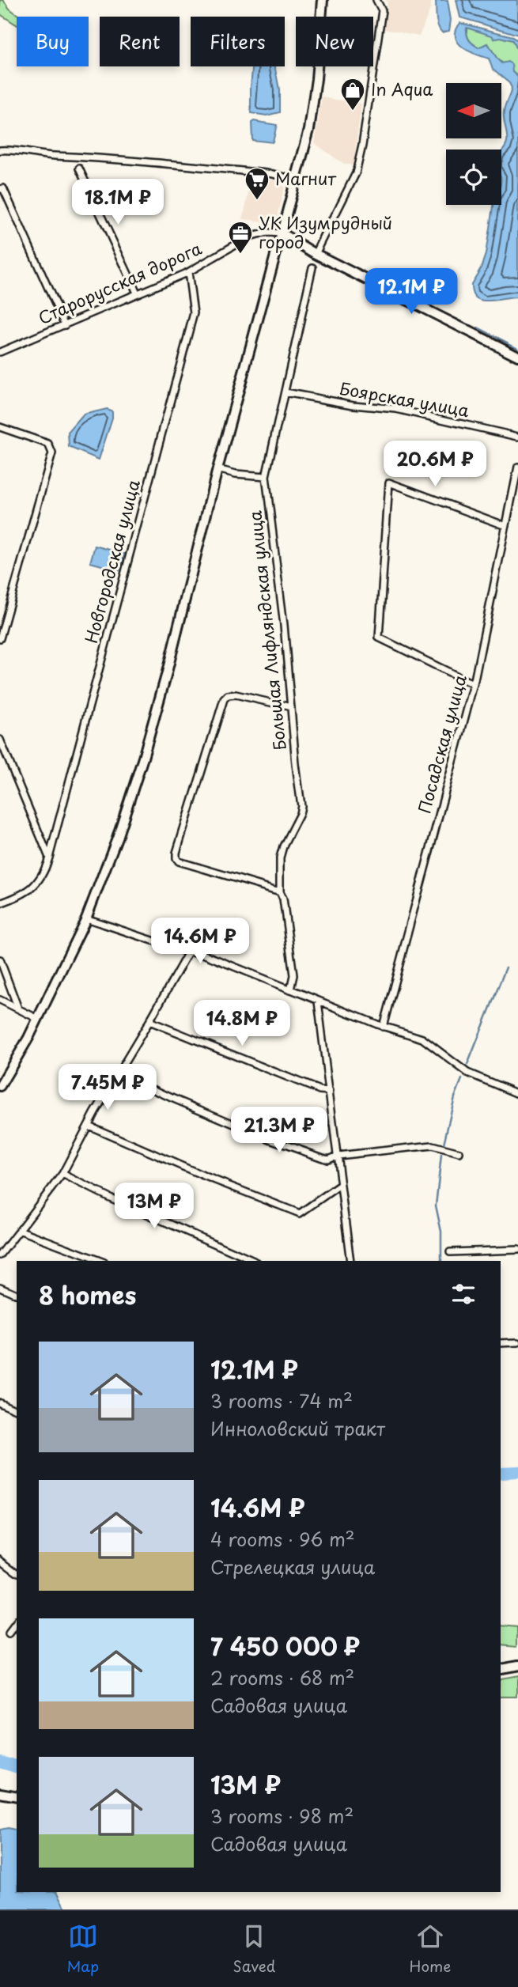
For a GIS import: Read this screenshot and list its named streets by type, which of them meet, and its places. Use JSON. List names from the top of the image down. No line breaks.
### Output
{"streets":{"street":["Старорусская дорога","Боярская улица","Новгородская улица","Большая Лифляндская улица","Посадская улица"]},"crossings":[["Старорусская дорога","Новгородская улица"],["Боярская улица","Большая Лифляндская улица"]],"places":{"shop":["In Aqua"],"supermarket":["Магнит"],"office":["УК Изумрудный город"]},"north":"left","page":{"chip":["Buy","Rent","Filters","New"],"price":["18.1M ₽","12.1M ₽","20.6M ₽","14.6M ₽","14.8M ₽","7.45M ₽","21.3M ₽","13M ₽"],"heading":"8 homes","list":[{"name":"12.1M ₽","note":"3 rooms · 74 m² · Инноловский тракт"},{"name":"14.6M ₽","note":"4 rooms · 96 m² · Стрелецкая улица"},{"name":"7 450 000 ₽","note":"2 rooms · 68 m² · Садовая улица"},{"name":"13M ₽","note":"3 rooms · 98 m² · Садовая улица"}],"tabs":["Map","Saved","Home"]}}
